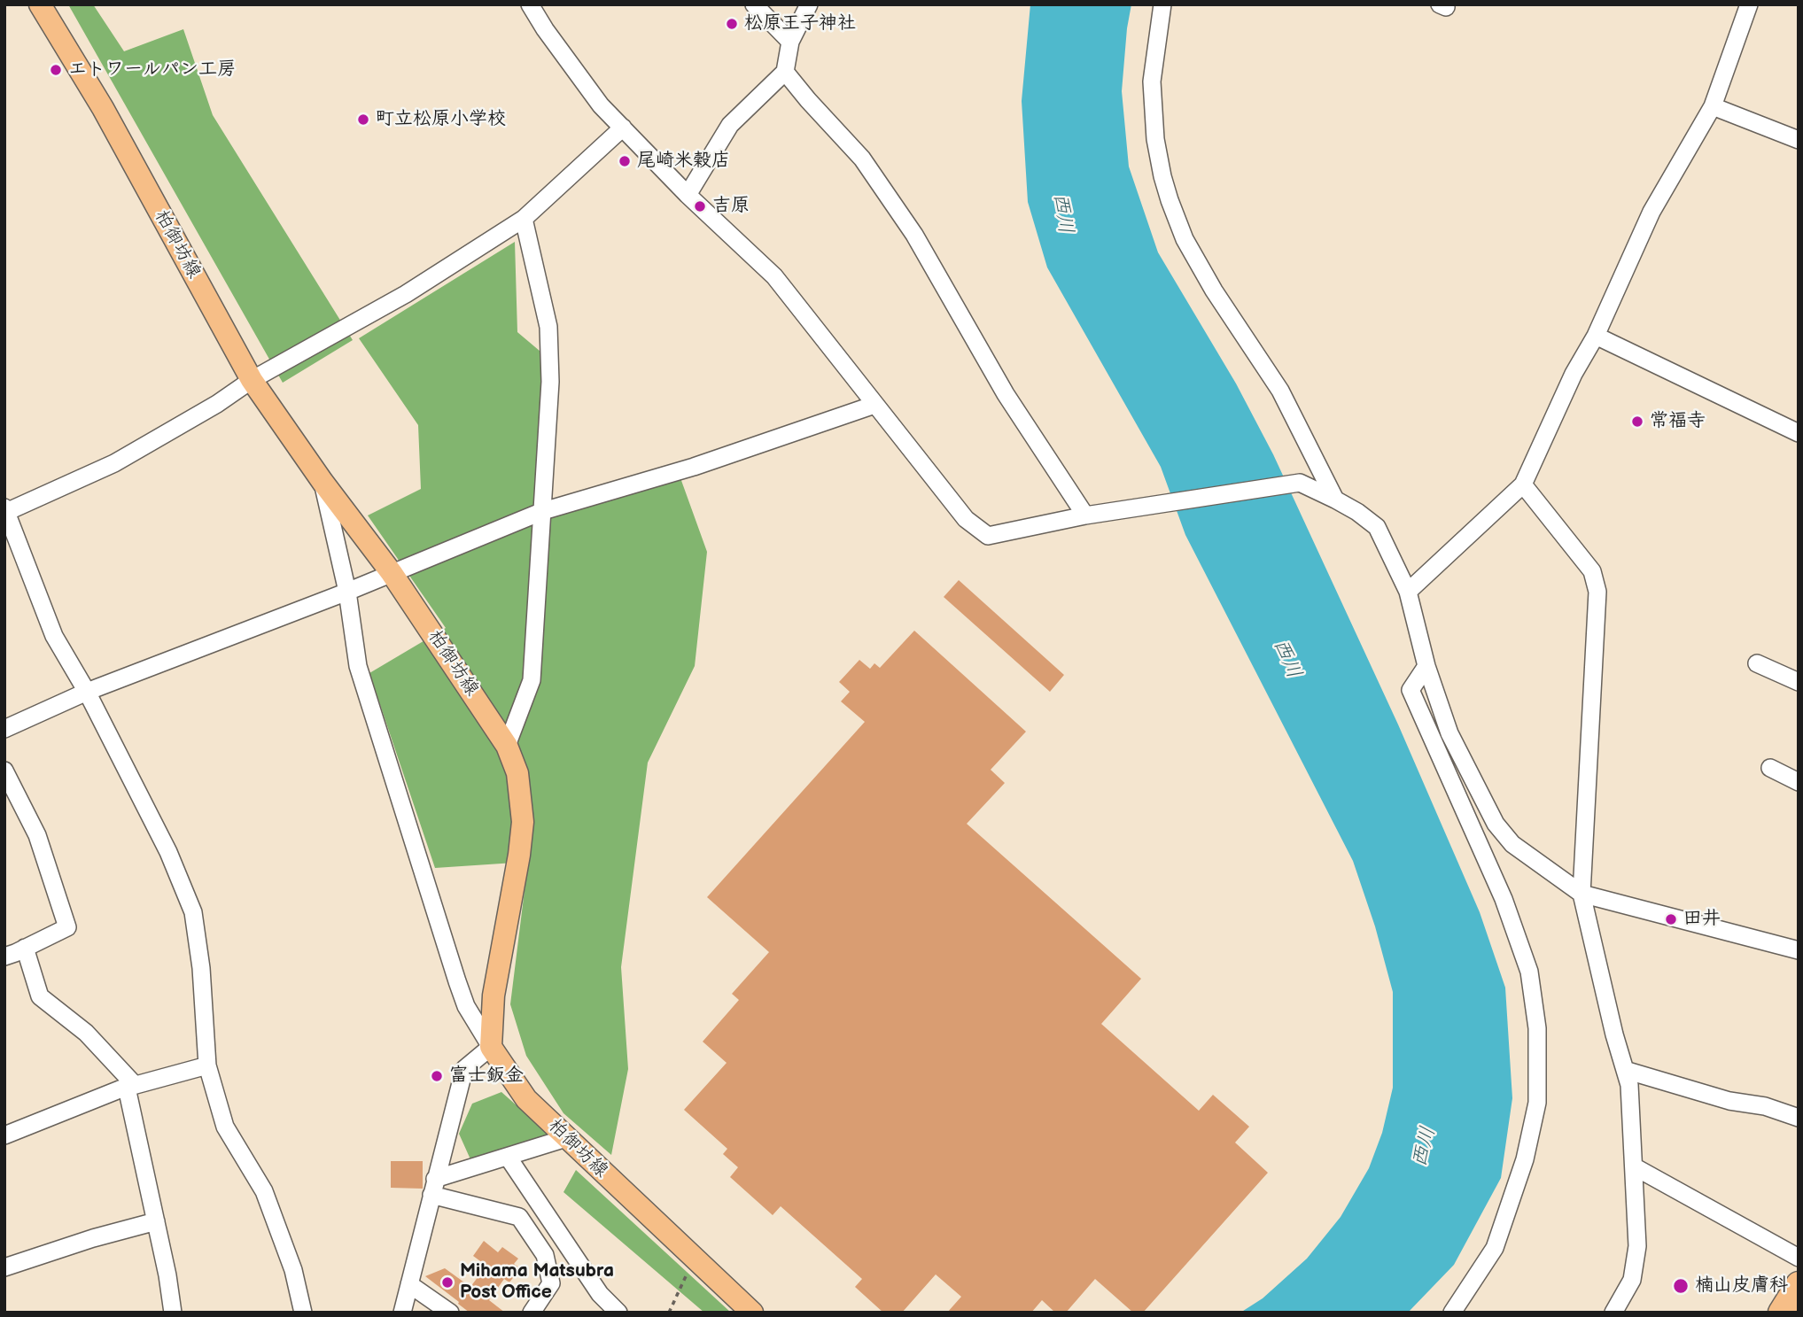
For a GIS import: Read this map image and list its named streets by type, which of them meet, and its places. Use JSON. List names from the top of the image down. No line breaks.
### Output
{"streets":{"main road":["柏御坊線"]},"water":["西川"],"places":["松原王子神社","エトワールパン工房","町立松原小学校","尾崎米穀店","吉原","常福寺","田井","富士鈑金","Mihama Matsubra Post Office","楠山皮膚科"]}
